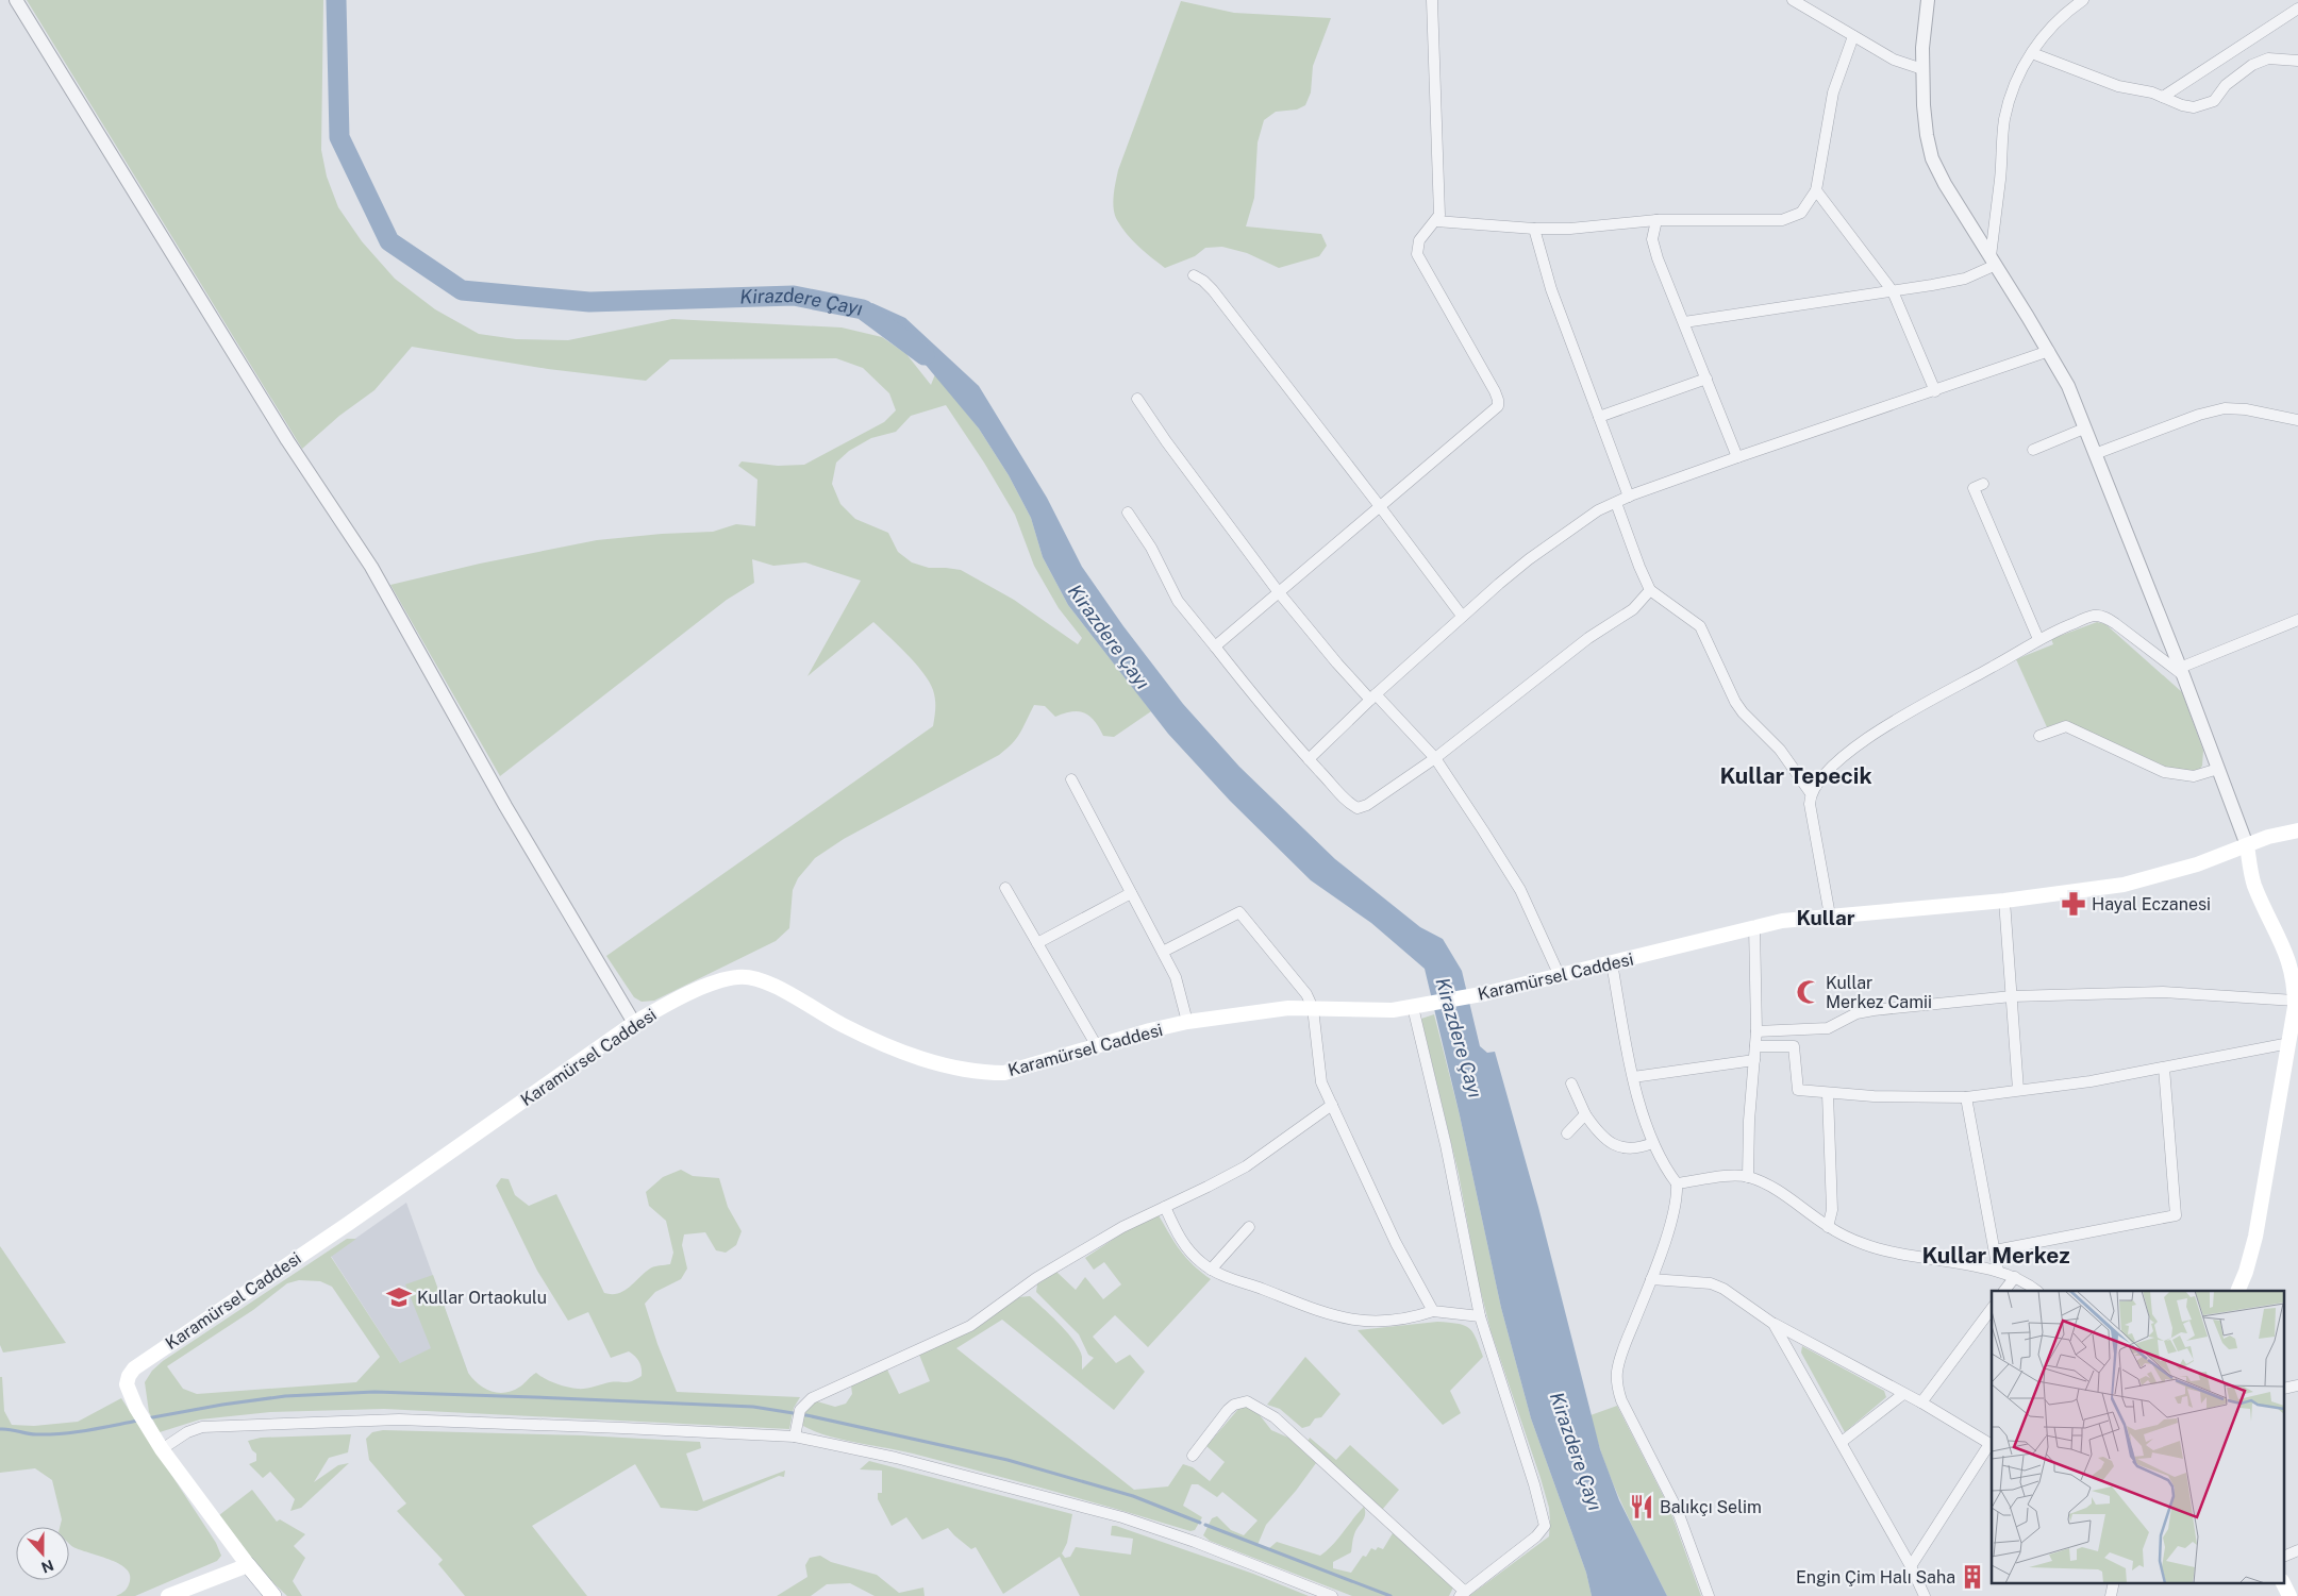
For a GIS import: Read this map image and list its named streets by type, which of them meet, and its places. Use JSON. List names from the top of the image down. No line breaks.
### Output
{"streets":{"main road":["Karamürsel Caddesi"]},"districts":["Kullar Tepecik","Kullar","Kullar Merkez"],"water":["Kirazdere Çayı"],"places":{"pharmacy":["Hayal Eczanesi"],"mosque":["Kullar Merkez Camii"],"school or university":["Kullar Ortaokulu"],"restaurant":["Balıkçı Selim"],"building":["Engin Çim Halı Saha"]},"north":"bottom"}
